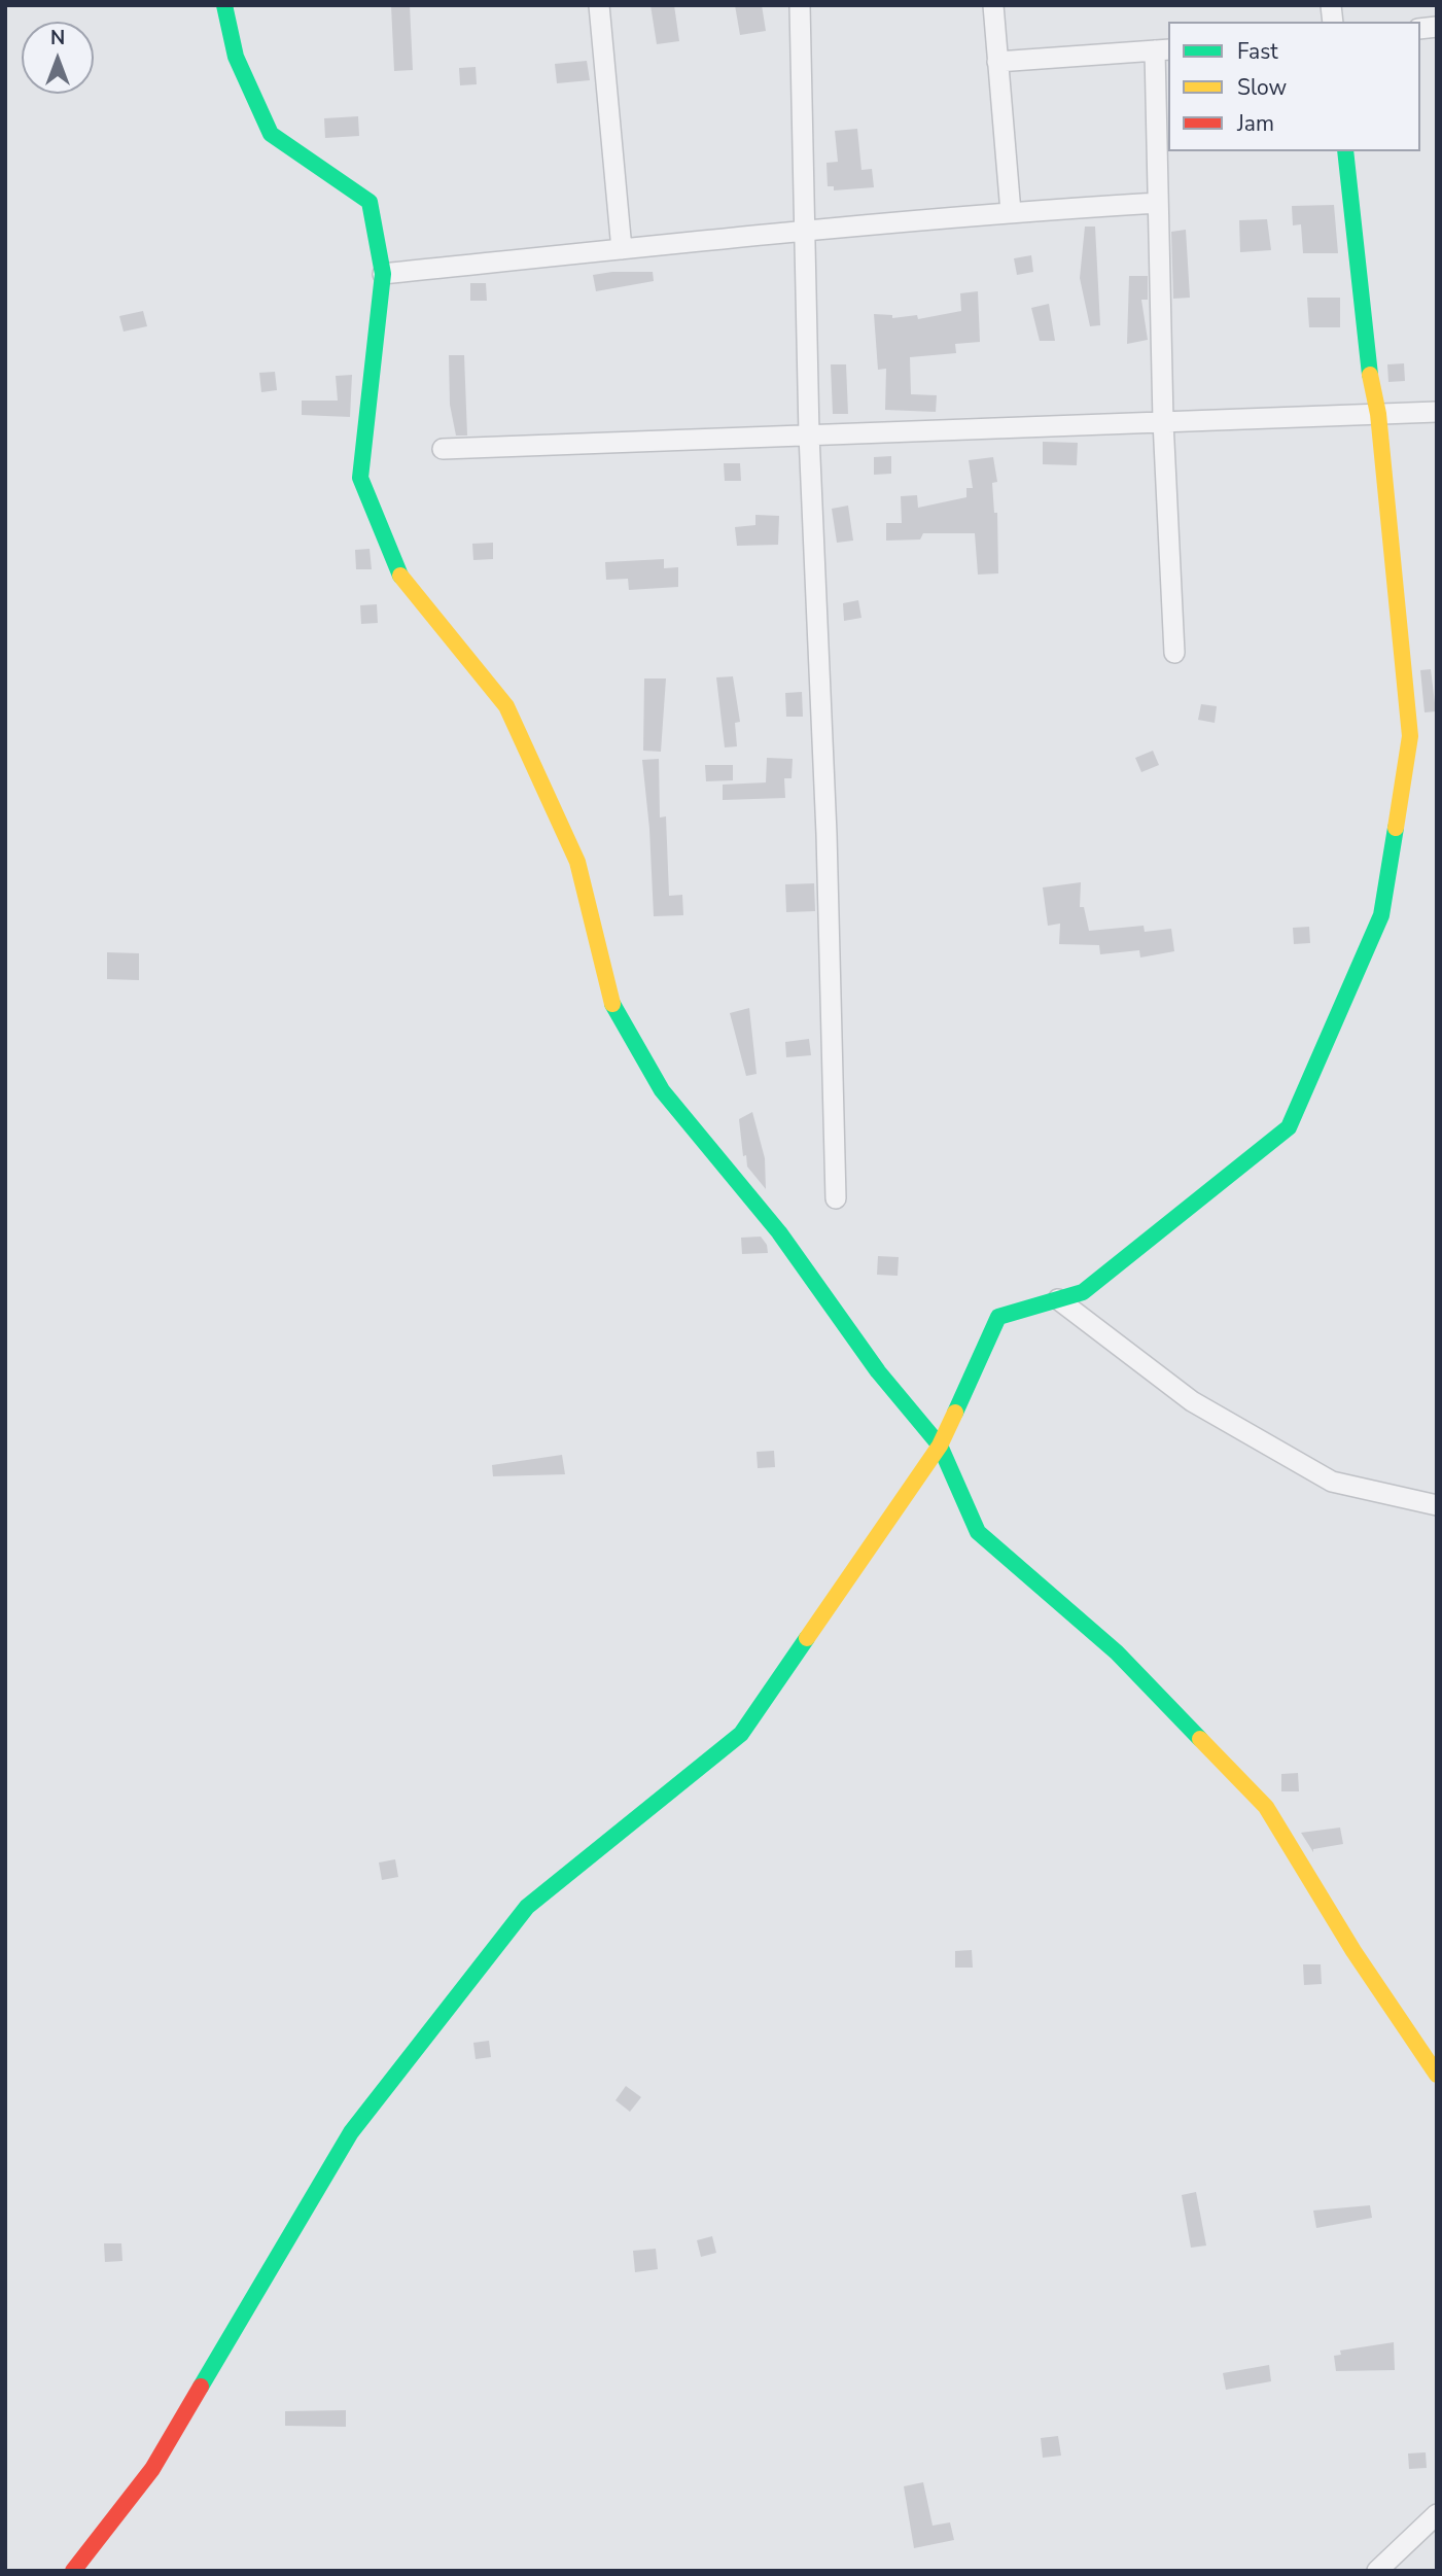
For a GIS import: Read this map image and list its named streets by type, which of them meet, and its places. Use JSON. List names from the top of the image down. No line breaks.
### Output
{"legend":["Fast","Slow","Jam"],"north":"top"}
